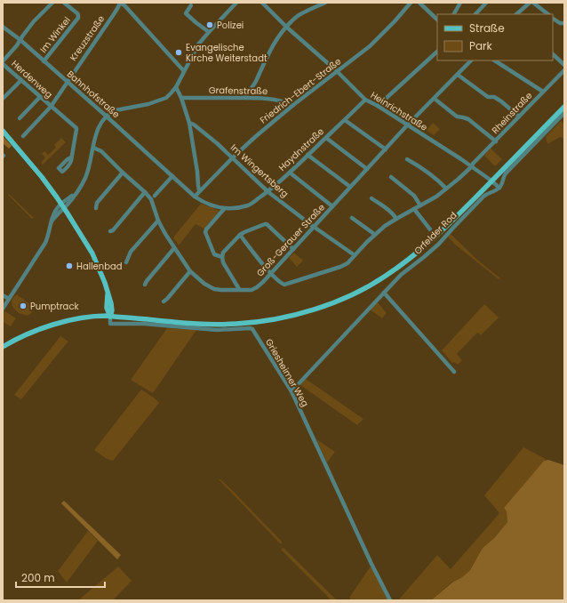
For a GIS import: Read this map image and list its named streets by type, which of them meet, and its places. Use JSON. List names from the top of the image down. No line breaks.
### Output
{"streets":{"street":["Im Winkel","Kreuzstraße","Herdenweg","Grafenstraße","Friedrich-Ebert-Straße","Bahnhofstraße","Heinrichstraße","Rheinstraße","Haydnstraße","Im Wingertsberg","Orfelder Rod","Groß-Gerauer Straße","Griesheimer Weg"]},"crossings":[["Im Winkel","Bahnhofstraße"],["Kreuzstraße","Herdenweg"],["Kreuzstraße","Bahnhofstraße"],["Herdenweg","Bahnhofstraße"],["Grafenstraße","Friedrich-Ebert-Straße"],["Friedrich-Ebert-Straße","Bahnhofstraße"],["Friedrich-Ebert-Straße","Heinrichstraße"],["Friedrich-Ebert-Straße","Haydnstraße"],["Friedrich-Ebert-Straße","Im Wingertsberg"],["Bahnhofstraße","Haydnstraße"],["Heinrichstraße","Rheinstraße"],["Heinrichstraße","Haydnstraße"],["Heinrichstraße","Groß-Gerauer Straße"],["Rheinstraße","Im Wingertsberg"],["Rheinstraße","Groß-Gerauer Straße"],["Haydnstraße","Im Wingertsberg"],["Im Wingertsberg","Groß-Gerauer Straße"],["Orfelder Rod","Griesheimer Weg"]],"places":["Polizei","Evangelische Kirche Weiterstadt","Hallenbad","Pumptrack"],"legend":["Straße","Park"],"scale_bar":"200 m"}
